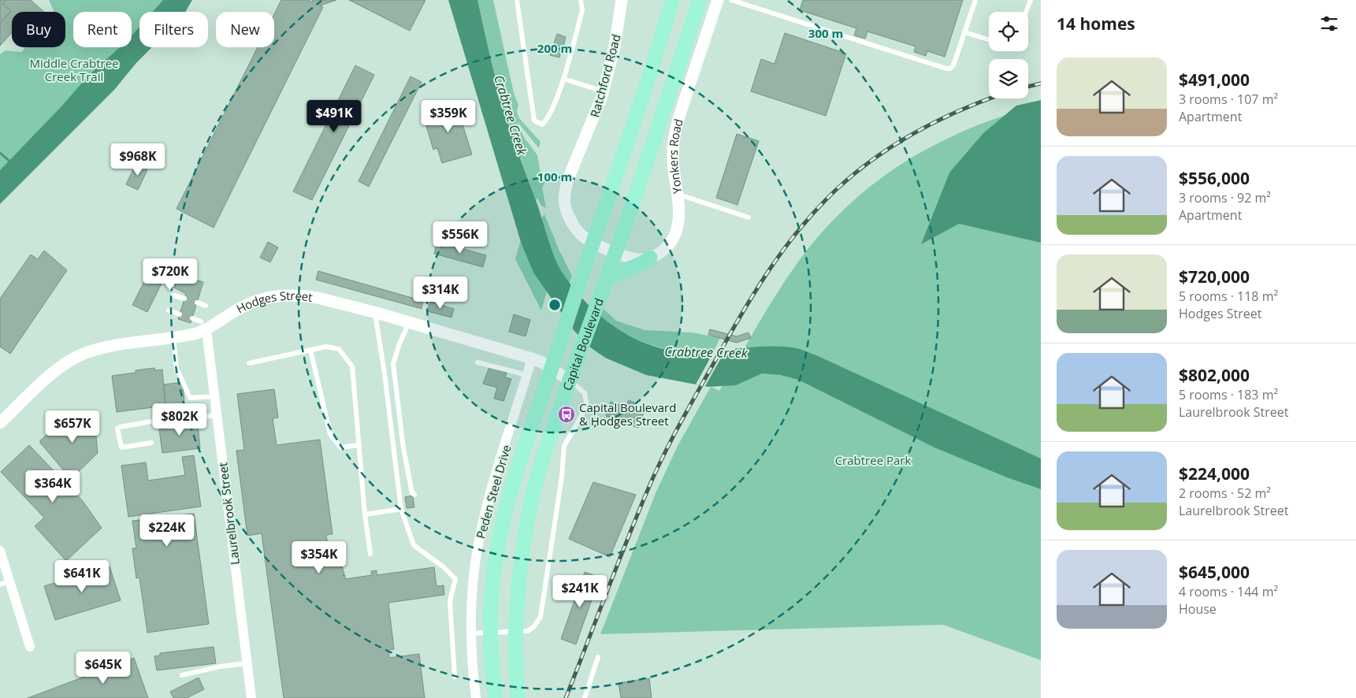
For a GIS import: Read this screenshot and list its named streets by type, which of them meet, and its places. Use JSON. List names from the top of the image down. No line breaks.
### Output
{"streets":{"main road":["Capital Boulevard"],"street":["Ratchford Road","Yonkers Road","Hodges Street","Peden Steel Drive","Laurelbrook Street"]},"crossings":[["Ratchford Road","Capital Boulevard"],["Hodges Street","Capital Boulevard"],["Hodges Street","Peden Steel Drive"],["Hodges Street","Laurelbrook Street"]],"water":["Crabtree Creek"],"parks":["Middle Crabtree Creek Trail","Crabtree Park"],"places":{"bus stop":["Capital Boulevard & Hodges Street"]},"page":{"heading":"14 homes","chip":["Buy","Rent","Filters","New"],"list":[{"name":"$491,000","note":"3 rooms · 107 m² · Apartment"},{"name":"$556,000","note":"3 rooms · 92 m² · Apartment"},{"name":"$720,000","note":"5 rooms · 118 m² · Hodges Street"},{"name":"$802,000","note":"5 rooms · 183 m² · Laurelbrook Street"},{"name":"$224,000","note":"2 rooms · 52 m² · Laurelbrook Street"},{"name":"$645,000","note":"4 rooms · 144 m² · House"}],"price":["$491K","$359K","$968K","$556K","$720K","$314K","$802K","$657K","$364K","$224K","$354K","$641K","$241K","$645K"]},"rings":["300 m","200 m","100 m"]}
